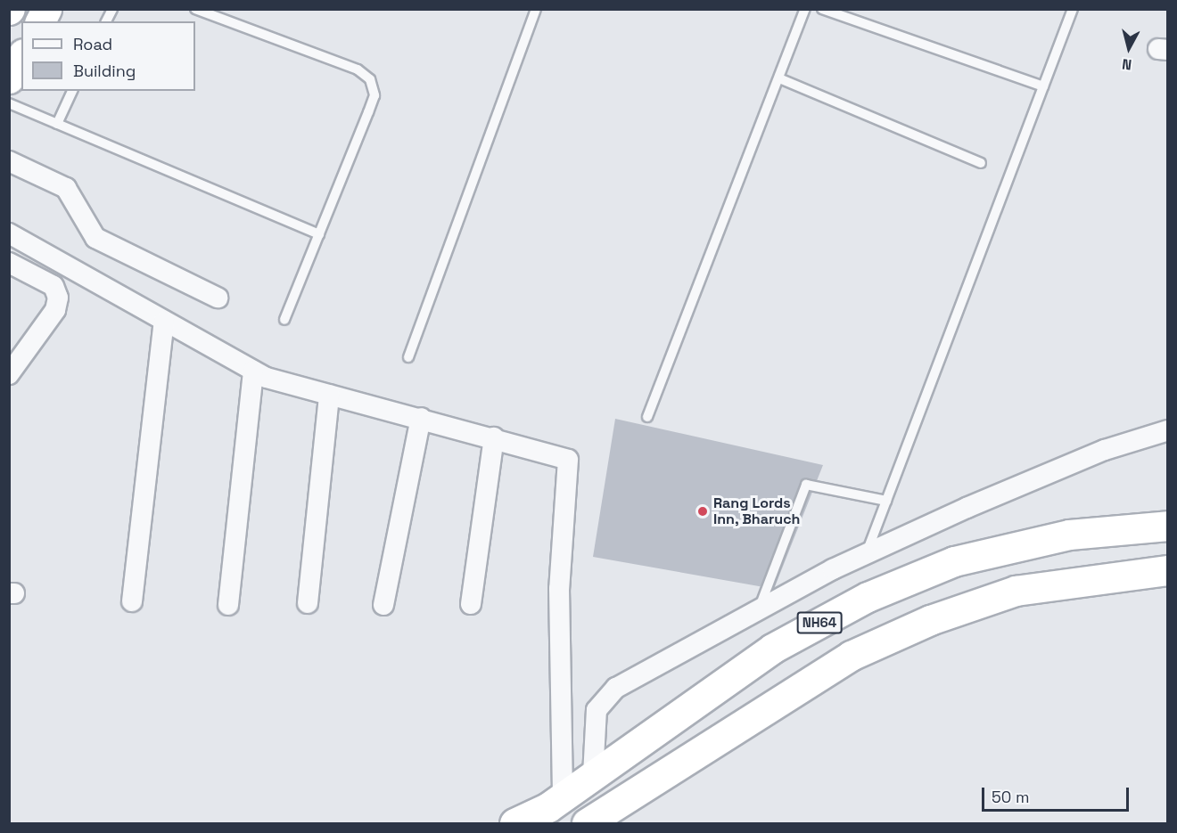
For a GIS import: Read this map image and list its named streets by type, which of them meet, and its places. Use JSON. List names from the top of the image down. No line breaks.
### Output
{"streets":{"highway":["NH64"]},"places":["Rang Lords Inn, Bharuch"],"legend":["Road","Building"],"scale_bar":"50 m","north":"bottom"}
